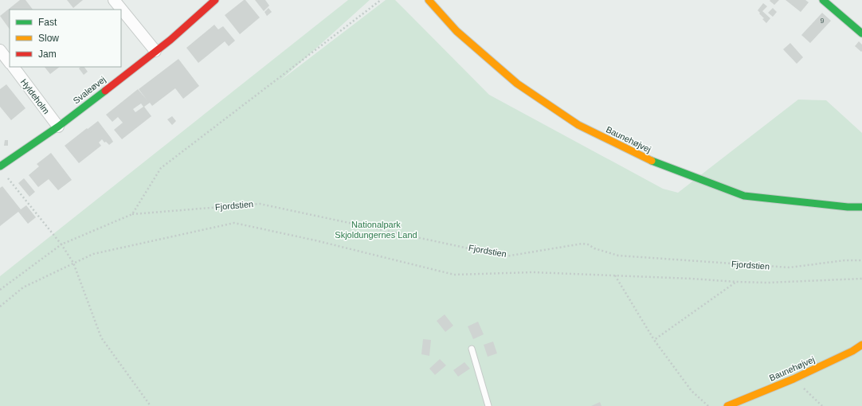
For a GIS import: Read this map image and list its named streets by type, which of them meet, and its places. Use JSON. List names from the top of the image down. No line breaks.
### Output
{"streets":{"street":["Svaleøvej","Hyldeholm","Baunehøjvej"],"path":["Fjordstien"]},"crossings":[["Svaleøvej","Hyldeholm"]],"parks":["Nationalpark Skjoldungernes Land"],"house_numbers":["9"],"legend":["Fast","Slow","Jam"]}
